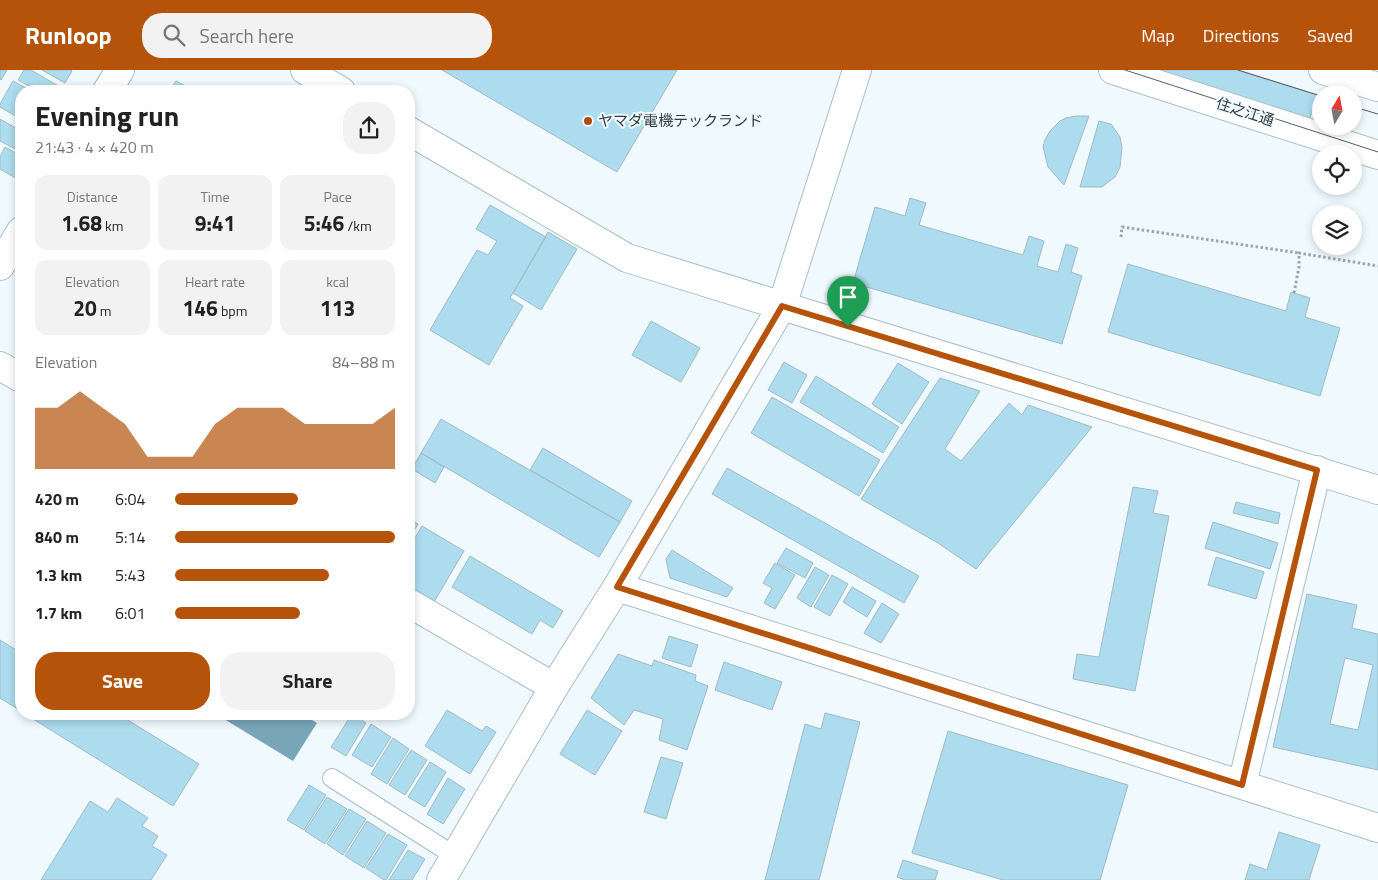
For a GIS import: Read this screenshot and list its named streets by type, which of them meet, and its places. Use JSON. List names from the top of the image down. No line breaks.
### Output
{"streets":{"street":["住之江通"]},"places":["ヤマダ電機テックランド"],"north":"top","page":{"header":"Runloop","search":"Search here","nav":["Map","Directions","Saved"],"heading":["Evening run","21:43 · 4 × 420 m"],"stats":[["Distance","1.68 km"],["Time","9:41"],["Pace","5:46 /km"],["Elevation","20 m"],["Heart rate","146 bpm"],["kcal","113"]],"chart":["Elevation","84–88 m"],"list":[{"name":"420 m","note":"6:04"},{"name":"840 m","note":"5:14"},{"name":"1.3 km","note":"5:43"},{"name":"1.7 km","note":"6:01"}],"buttons":["Save","Share"]}}
